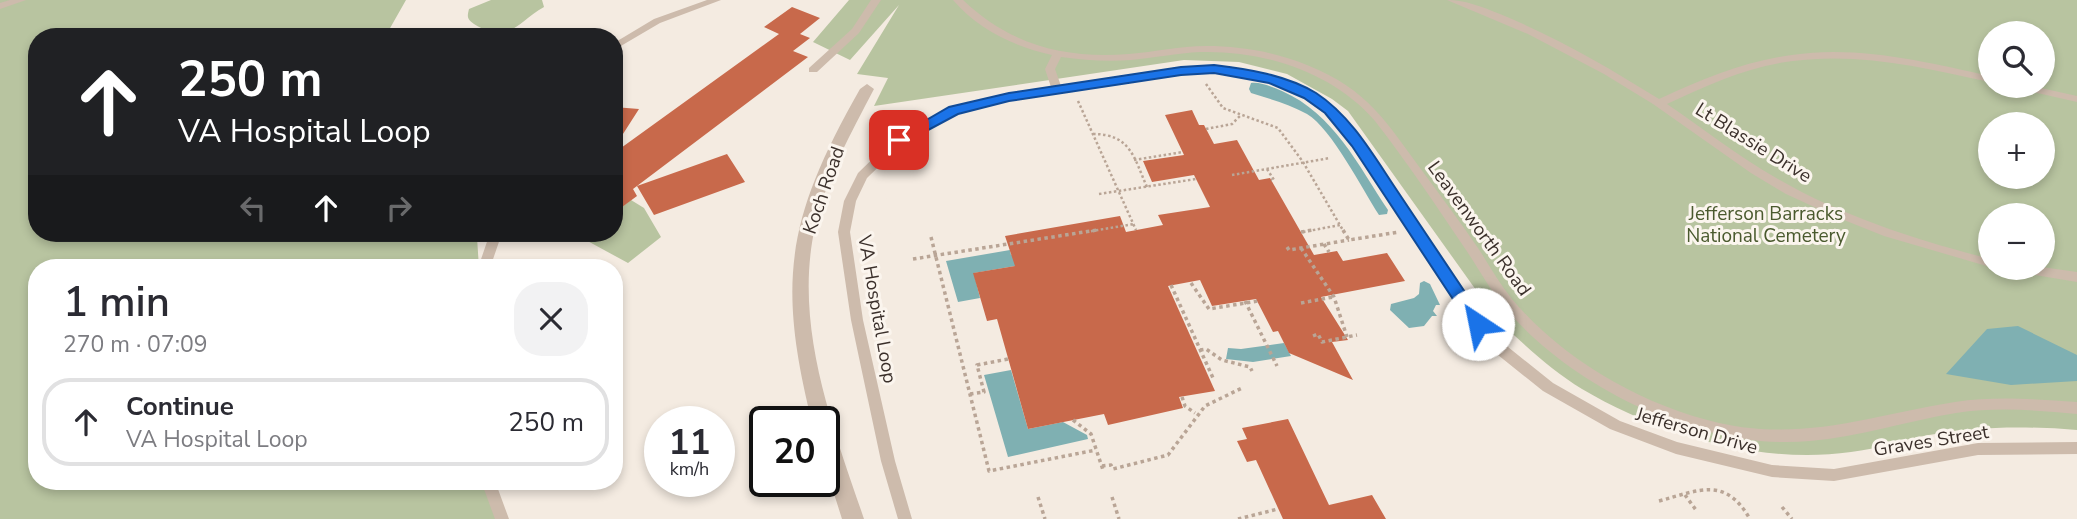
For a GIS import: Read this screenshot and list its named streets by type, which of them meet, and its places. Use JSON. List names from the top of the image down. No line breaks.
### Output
{"streets":{"street":["Koch Road"],"lane":["Lt Blassie Drive","Leavenworth Road","VA Hospital Loop","Jefferson Drive","Graves Street"]},"crossings":[["VA Hospital Loop","Jefferson Drive"],["Jefferson Drive","Graves Street"]],"parks":["Jefferson Barracks National Cemetery"],"page":{"map_buttons":["+","−"],"turn":["250 m","VA Hospital Loop"],"heading":["1 min","270 m · 07:09"],"list":[{"name":"Continue","note":"VA Hospital Loop","value":"250 m"}],"speed":"11 km/h","limit":"20"}}
